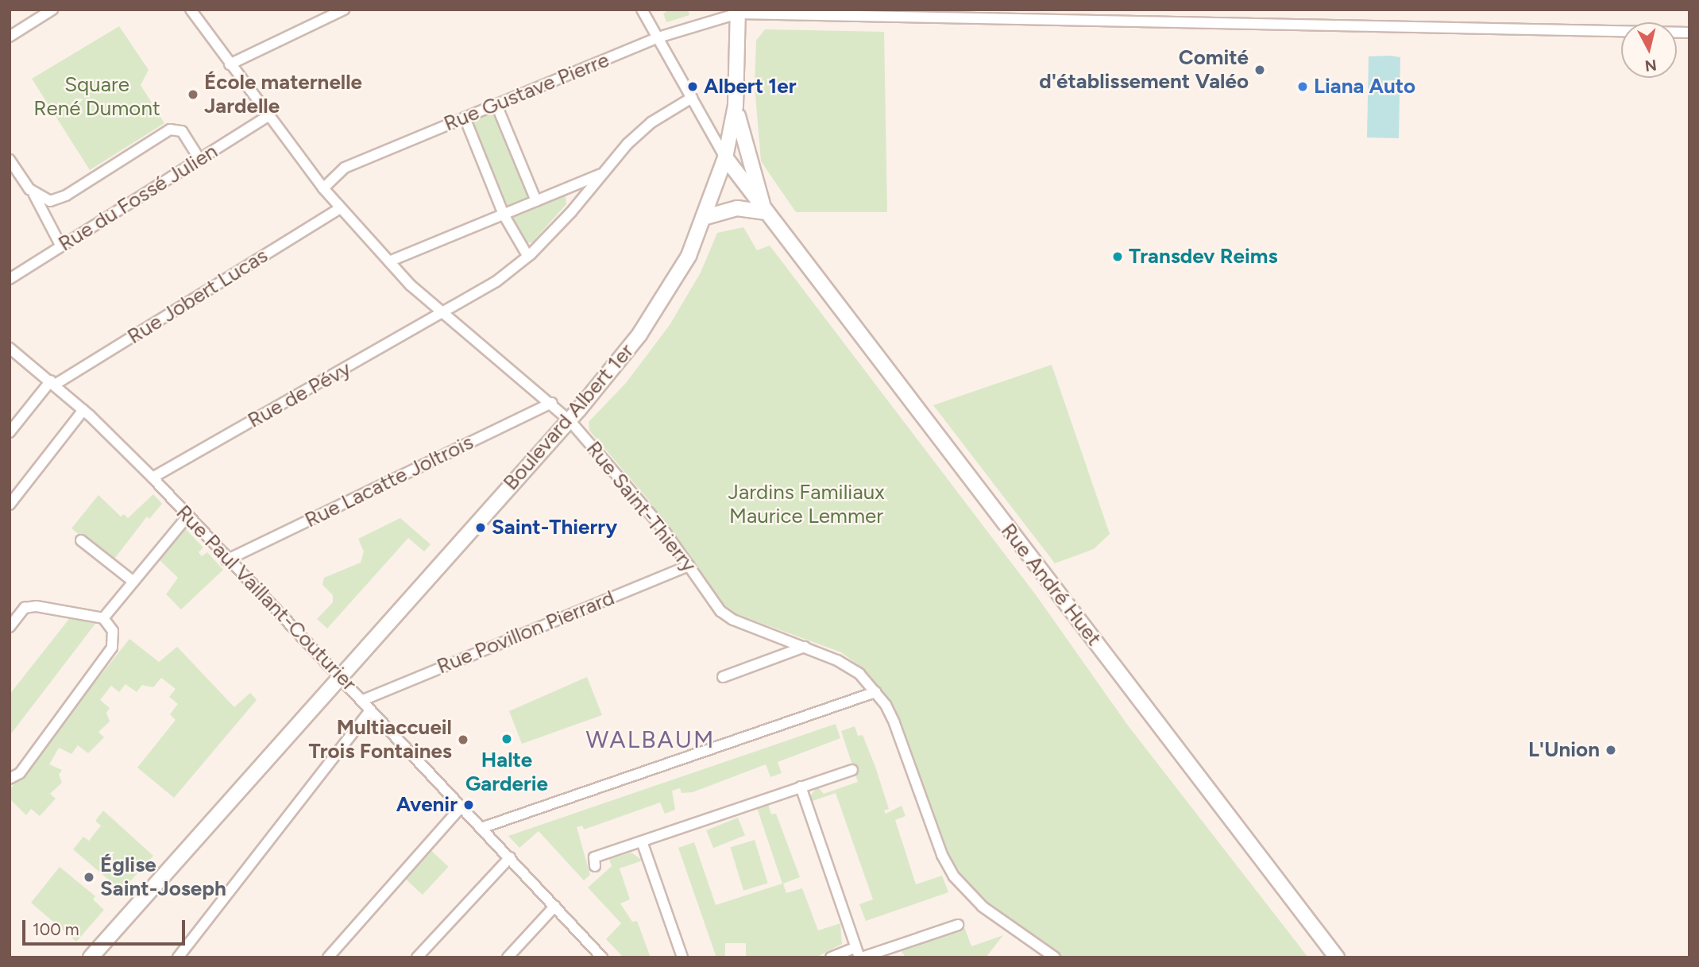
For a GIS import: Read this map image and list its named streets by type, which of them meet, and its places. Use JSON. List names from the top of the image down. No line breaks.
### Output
{"streets":{"street":["Rue Gustave Pierre","Rue du Fossé Julien","Rue Jobert Lucas","Rue de Pévy","Boulevard Albert 1er","Rue Lacatte Joltrois","Rue Saint-Thierry","Rue André Huet","Rue Paul Vaillant-Couturier","Rue Povillon Pierrard"]},"crossings":[["Rue Gustave Pierre","Boulevard Albert 1er"],["Rue Gustave Pierre","Rue Saint-Thierry"],["Rue du Fossé Julien","Rue Saint-Thierry"],["Rue Jobert Lucas","Rue Saint-Thierry"],["Rue Jobert Lucas","Rue Paul Vaillant-Couturier"],["Rue de Pévy","Rue Saint-Thierry"],["Rue de Pévy","Rue Paul Vaillant-Couturier"],["Boulevard Albert 1er","Rue Saint-Thierry"],["Boulevard Albert 1er","Rue André Huet"],["Boulevard Albert 1er","Rue Paul Vaillant-Couturier"],["Rue Lacatte Joltrois","Rue Saint-Thierry"],["Rue Lacatte Joltrois","Rue Paul Vaillant-Couturier"],["Rue Saint-Thierry","Rue Povillon Pierrard"],["Rue Paul Vaillant-Couturier","Rue Povillon Pierrard"]],"districts":["WALBAUM"],"parks":["Square René Dumont","Jardins Familiaux Maurice Lemmer"],"places":["Comité d'établissement Valéo","Albert 1er","Liana Auto","École maternelle Jardelle","Transdev Reims","Saint-Thierry","Halte Garderie","Multiaccueil Trois Fontaines","L'Union","Avenir","Église Saint-Joseph"],"scale_bar":"100 m","north":"bottom"}
